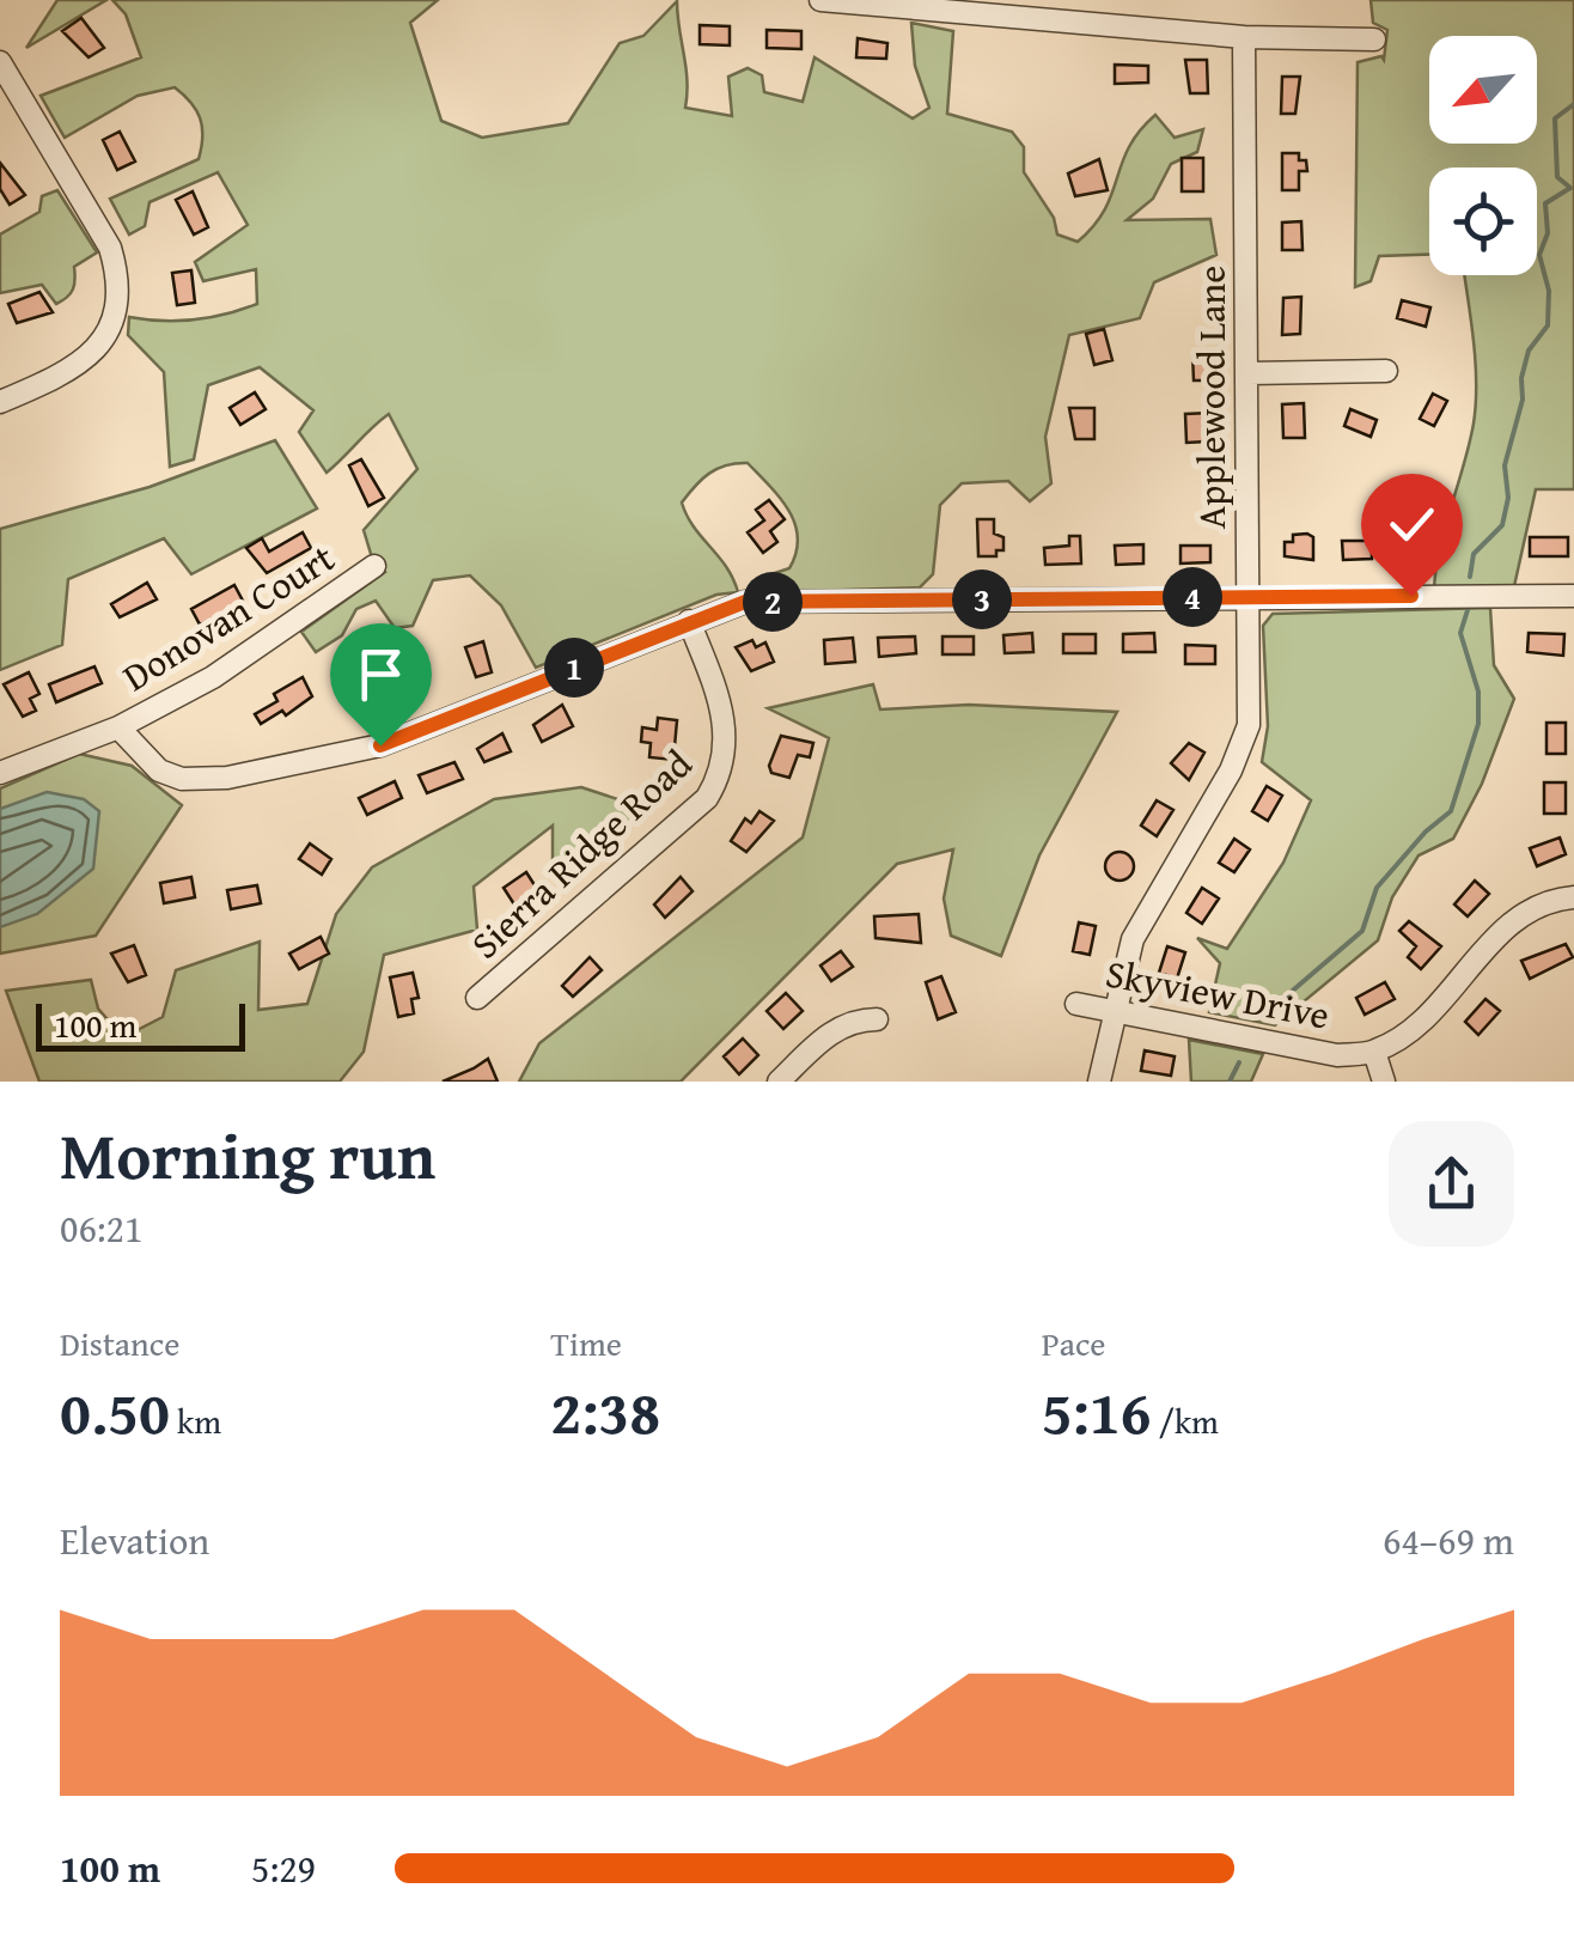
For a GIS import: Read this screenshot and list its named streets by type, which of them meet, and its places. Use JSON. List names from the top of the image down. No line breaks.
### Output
{"streets":{"street":["Applewood Lane","Donovan Court","Sierra Ridge Road","Skyview Drive"]},"crossings":[["Applewood Lane","Skyview Drive"]],"scale_bar":"100 m","north":"bottom left","page":{"pins":["4","3","2","1"],"scale":"100 m","heading":["Morning run","06:21"],"stats":[["Distance","0.50 km"],["Time","2:38"],["Pace","5:16 /km"]],"chart":["Elevation","64–69 m"],"list":[{"name":"100 m","note":"5:29"}]}}
